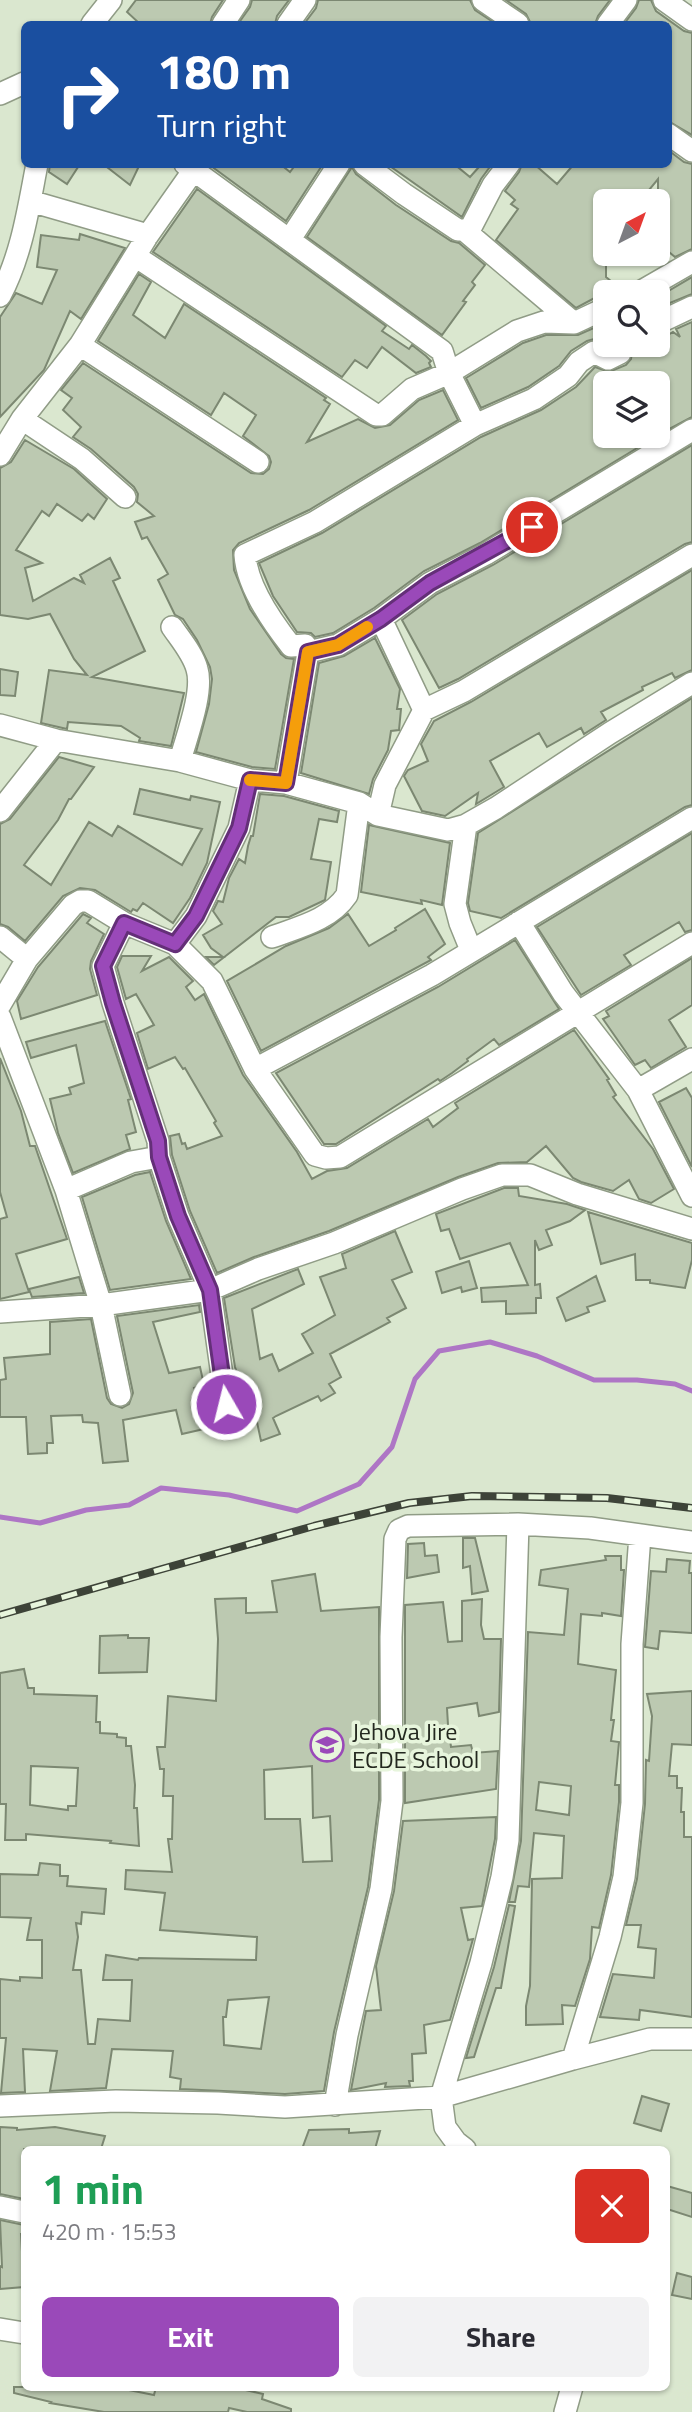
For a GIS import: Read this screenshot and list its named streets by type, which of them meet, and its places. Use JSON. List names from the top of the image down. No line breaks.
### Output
{"places":{"school or university":["Jehova Jire ECDE School"]},"north":"top right","page":{"turn":["180 m","Turn right"],"heading":["1 min","420 m · 15:53"],"buttons":["Exit","Share"]}}
